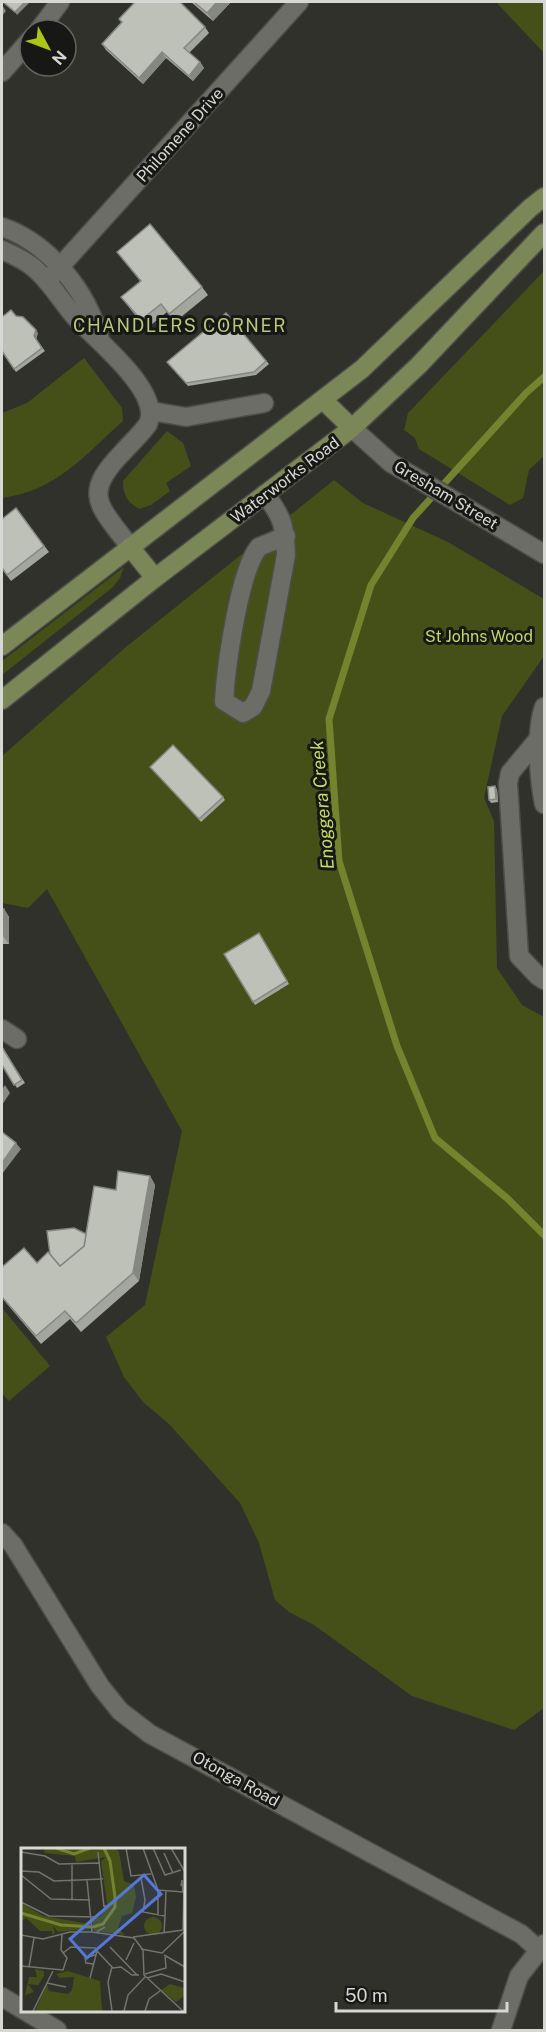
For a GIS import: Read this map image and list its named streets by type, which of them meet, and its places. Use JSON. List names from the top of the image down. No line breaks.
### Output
{"streets":{"main road":["Waterworks Road"],"street":["Philomene Drive","Gresham Street","Otonga Road"]},"crossings":[["Waterworks Road","Gresham Street"]],"districts":["CHANDLERS CORNER"],"water":["Enoggera Creek"],"parks":["St Johns Wood"],"scale_bar":"50 m","north":"bottom right"}
